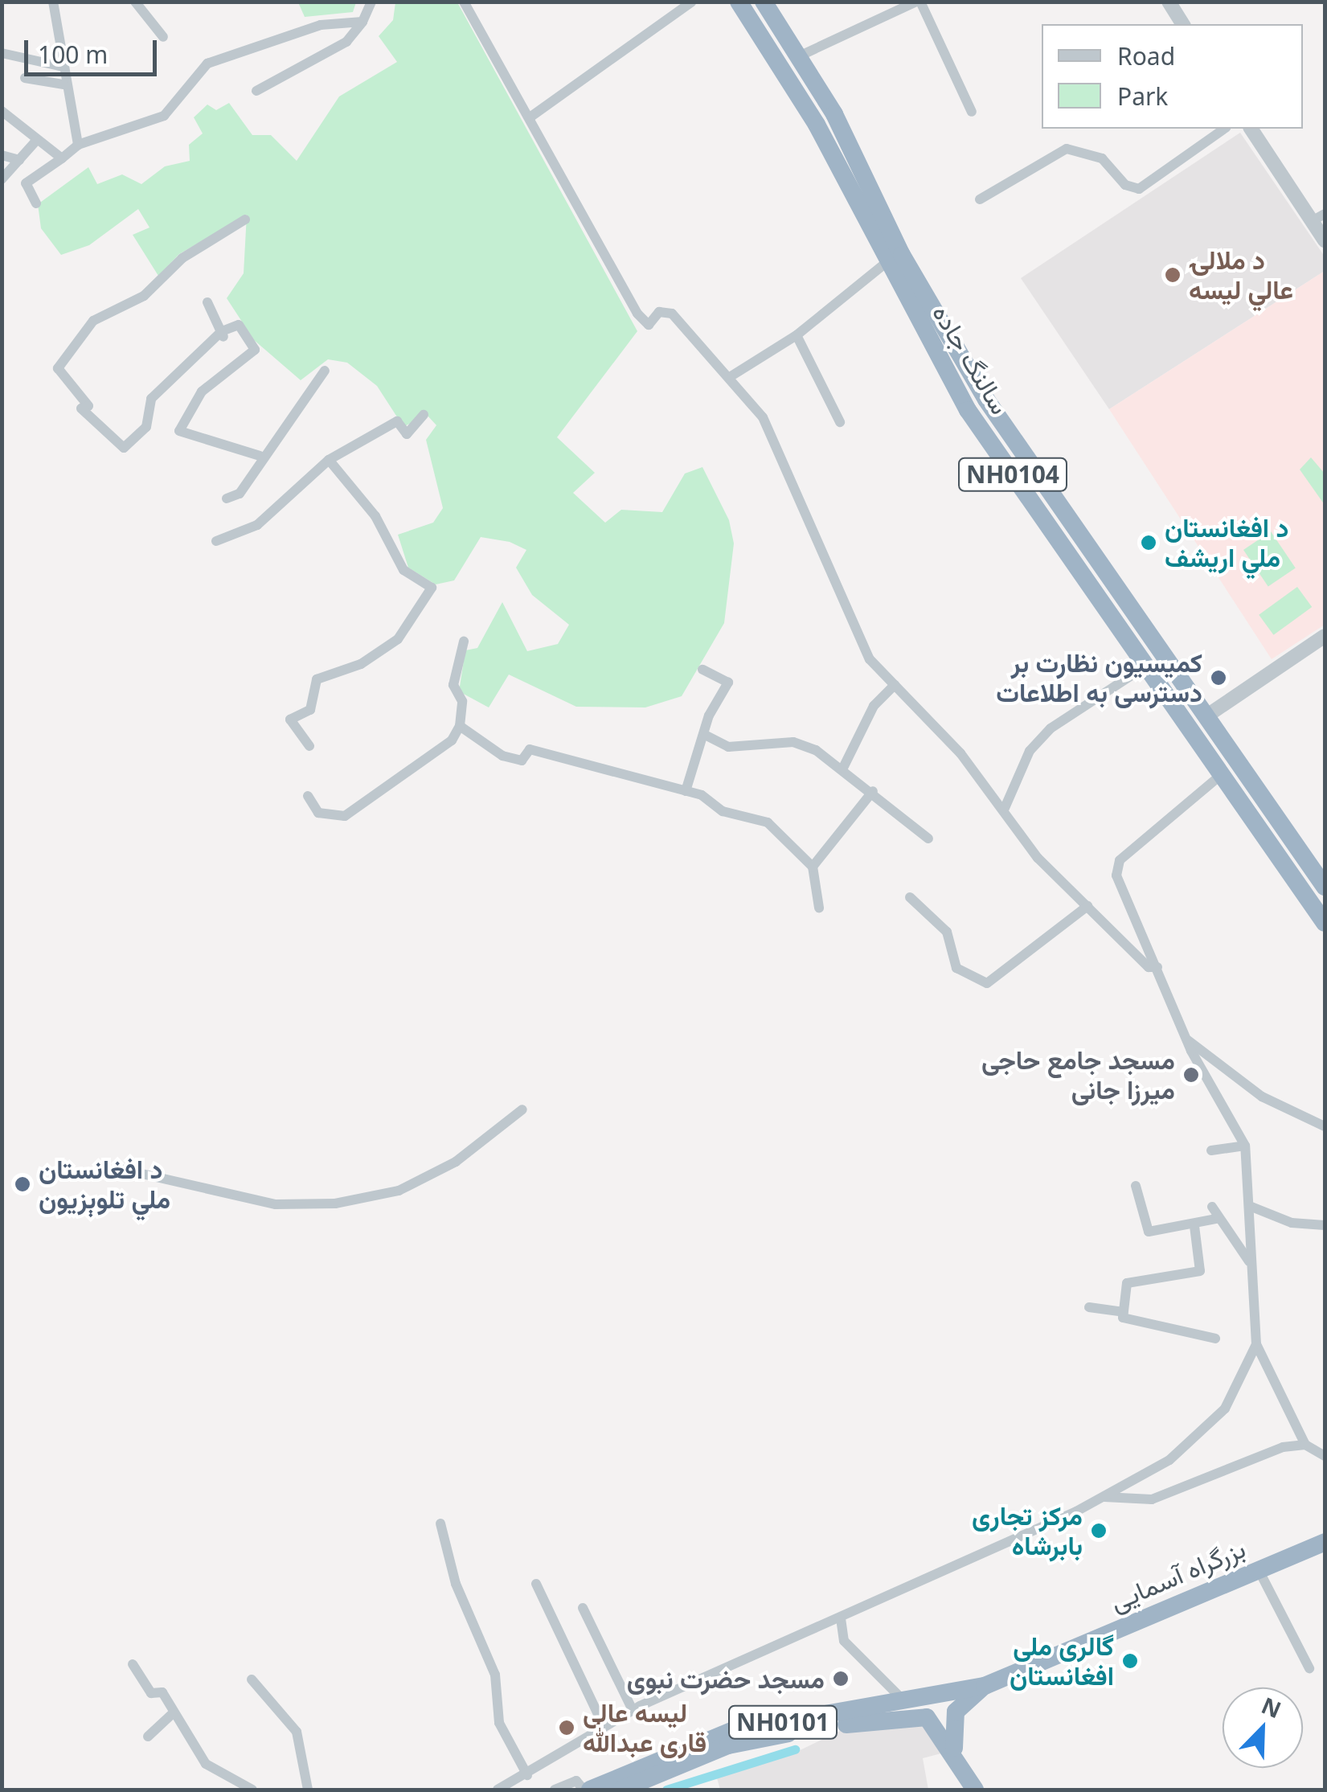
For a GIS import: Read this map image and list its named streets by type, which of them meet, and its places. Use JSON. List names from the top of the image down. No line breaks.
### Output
{"streets":{"highway":["سالنگ جاده","NH0104","بزرگراه آسمایی","NH0101"]},"places":["د ملالۍ عالي لیسه","د افغانستان ملي اریشف","کمیسیون نظارت بر دسترسی به اطلاعات","مسجد جامع حاجی میرزا جانی","د افغانستان ملي تلوېزیون","مرکز تجاری بابرشاه","گالری ملی افغانستان","مسجد حضرت نبوی","لیسه عالی قاری عبدالله"],"legend":["Road","Park"],"scale_bar":"100 m","north":"top right"}
